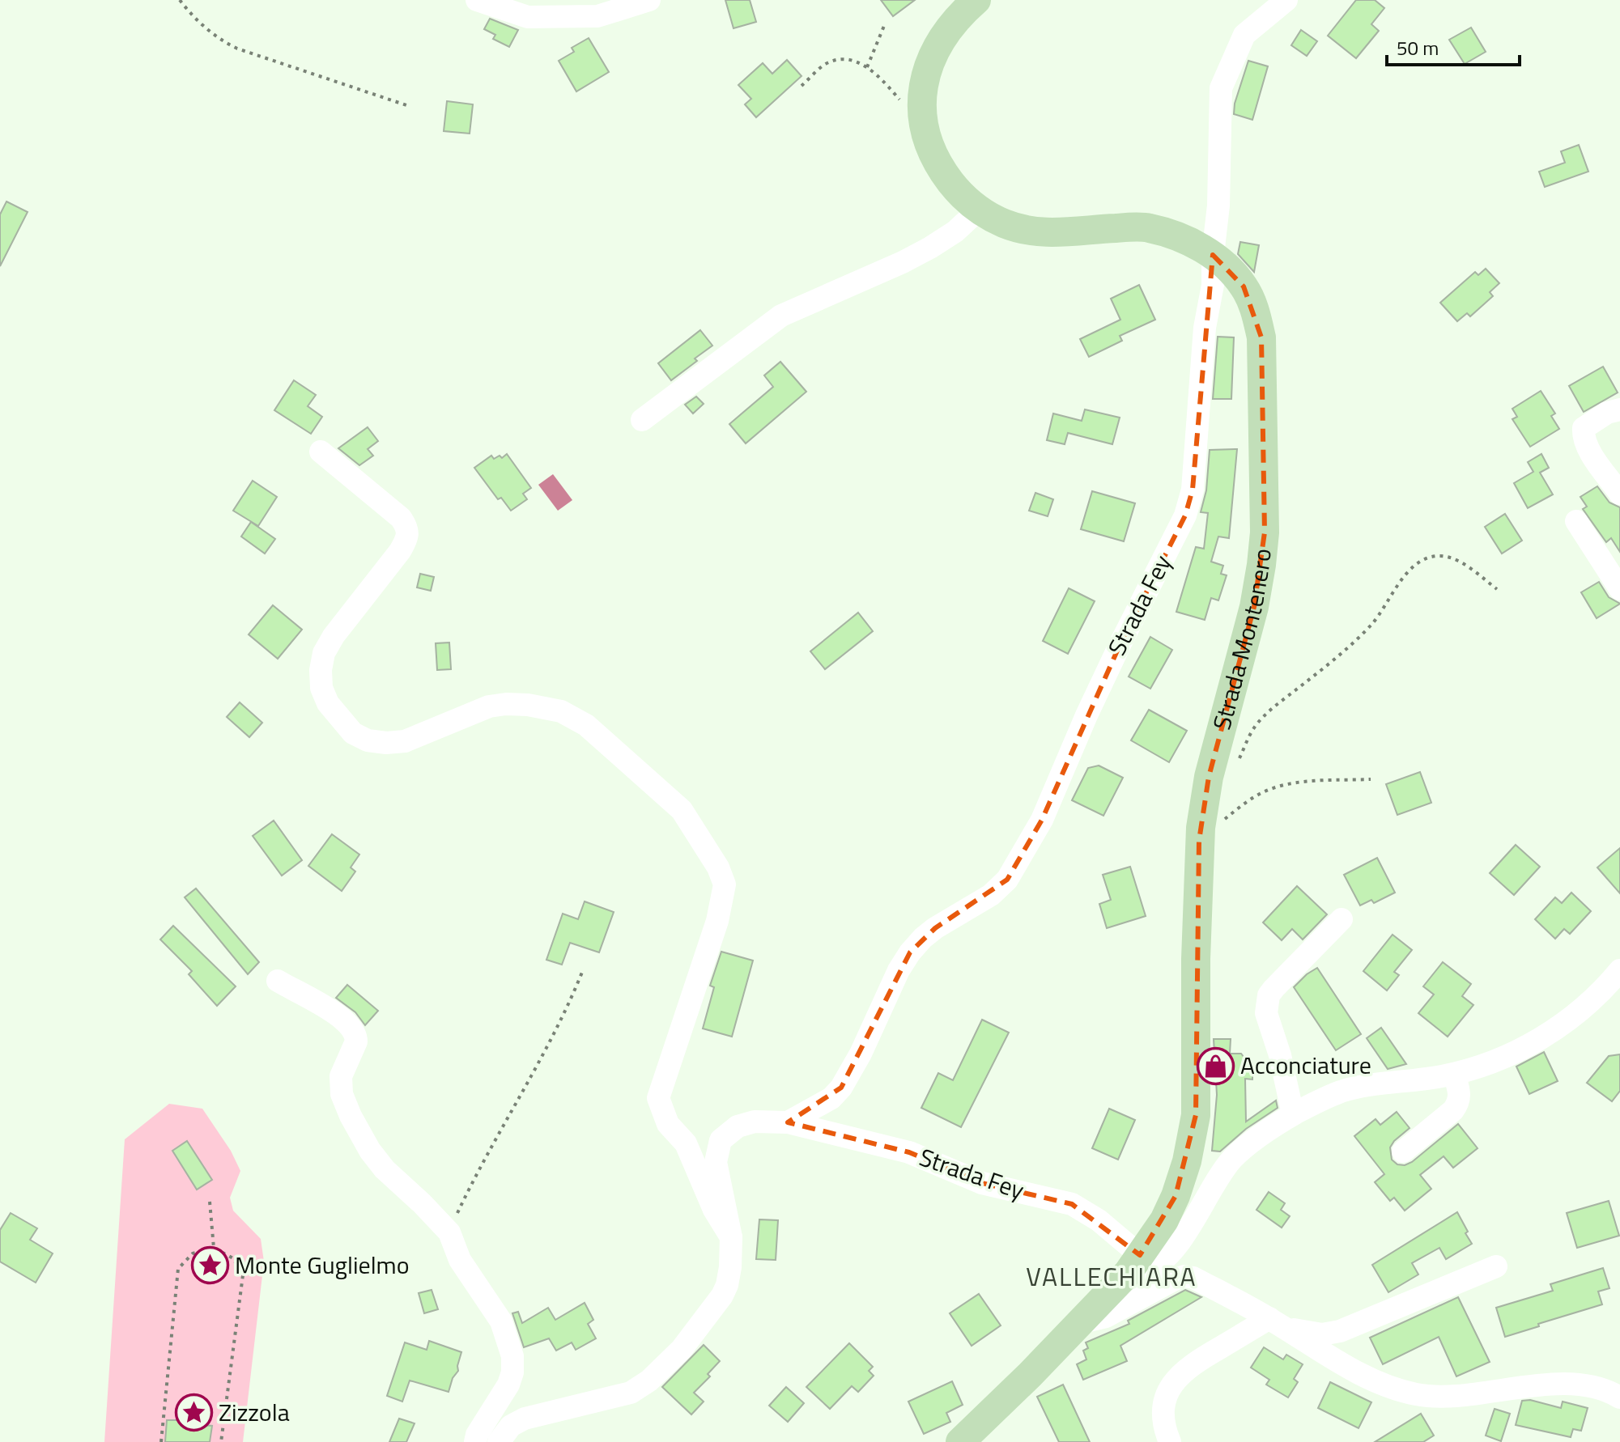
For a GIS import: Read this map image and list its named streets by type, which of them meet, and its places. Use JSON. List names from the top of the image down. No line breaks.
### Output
{"streets":{"main road":["Strada Montenero"],"street":["Strada Fey"]},"crossings":[["Strada Fey","Strada Montenero"]],"districts":["VALLECHIARA"],"places":{"shop":["Acconciature"],"place":["Monte Guglielmo","Zizzola"]},"scale_bar":"50 m"}
